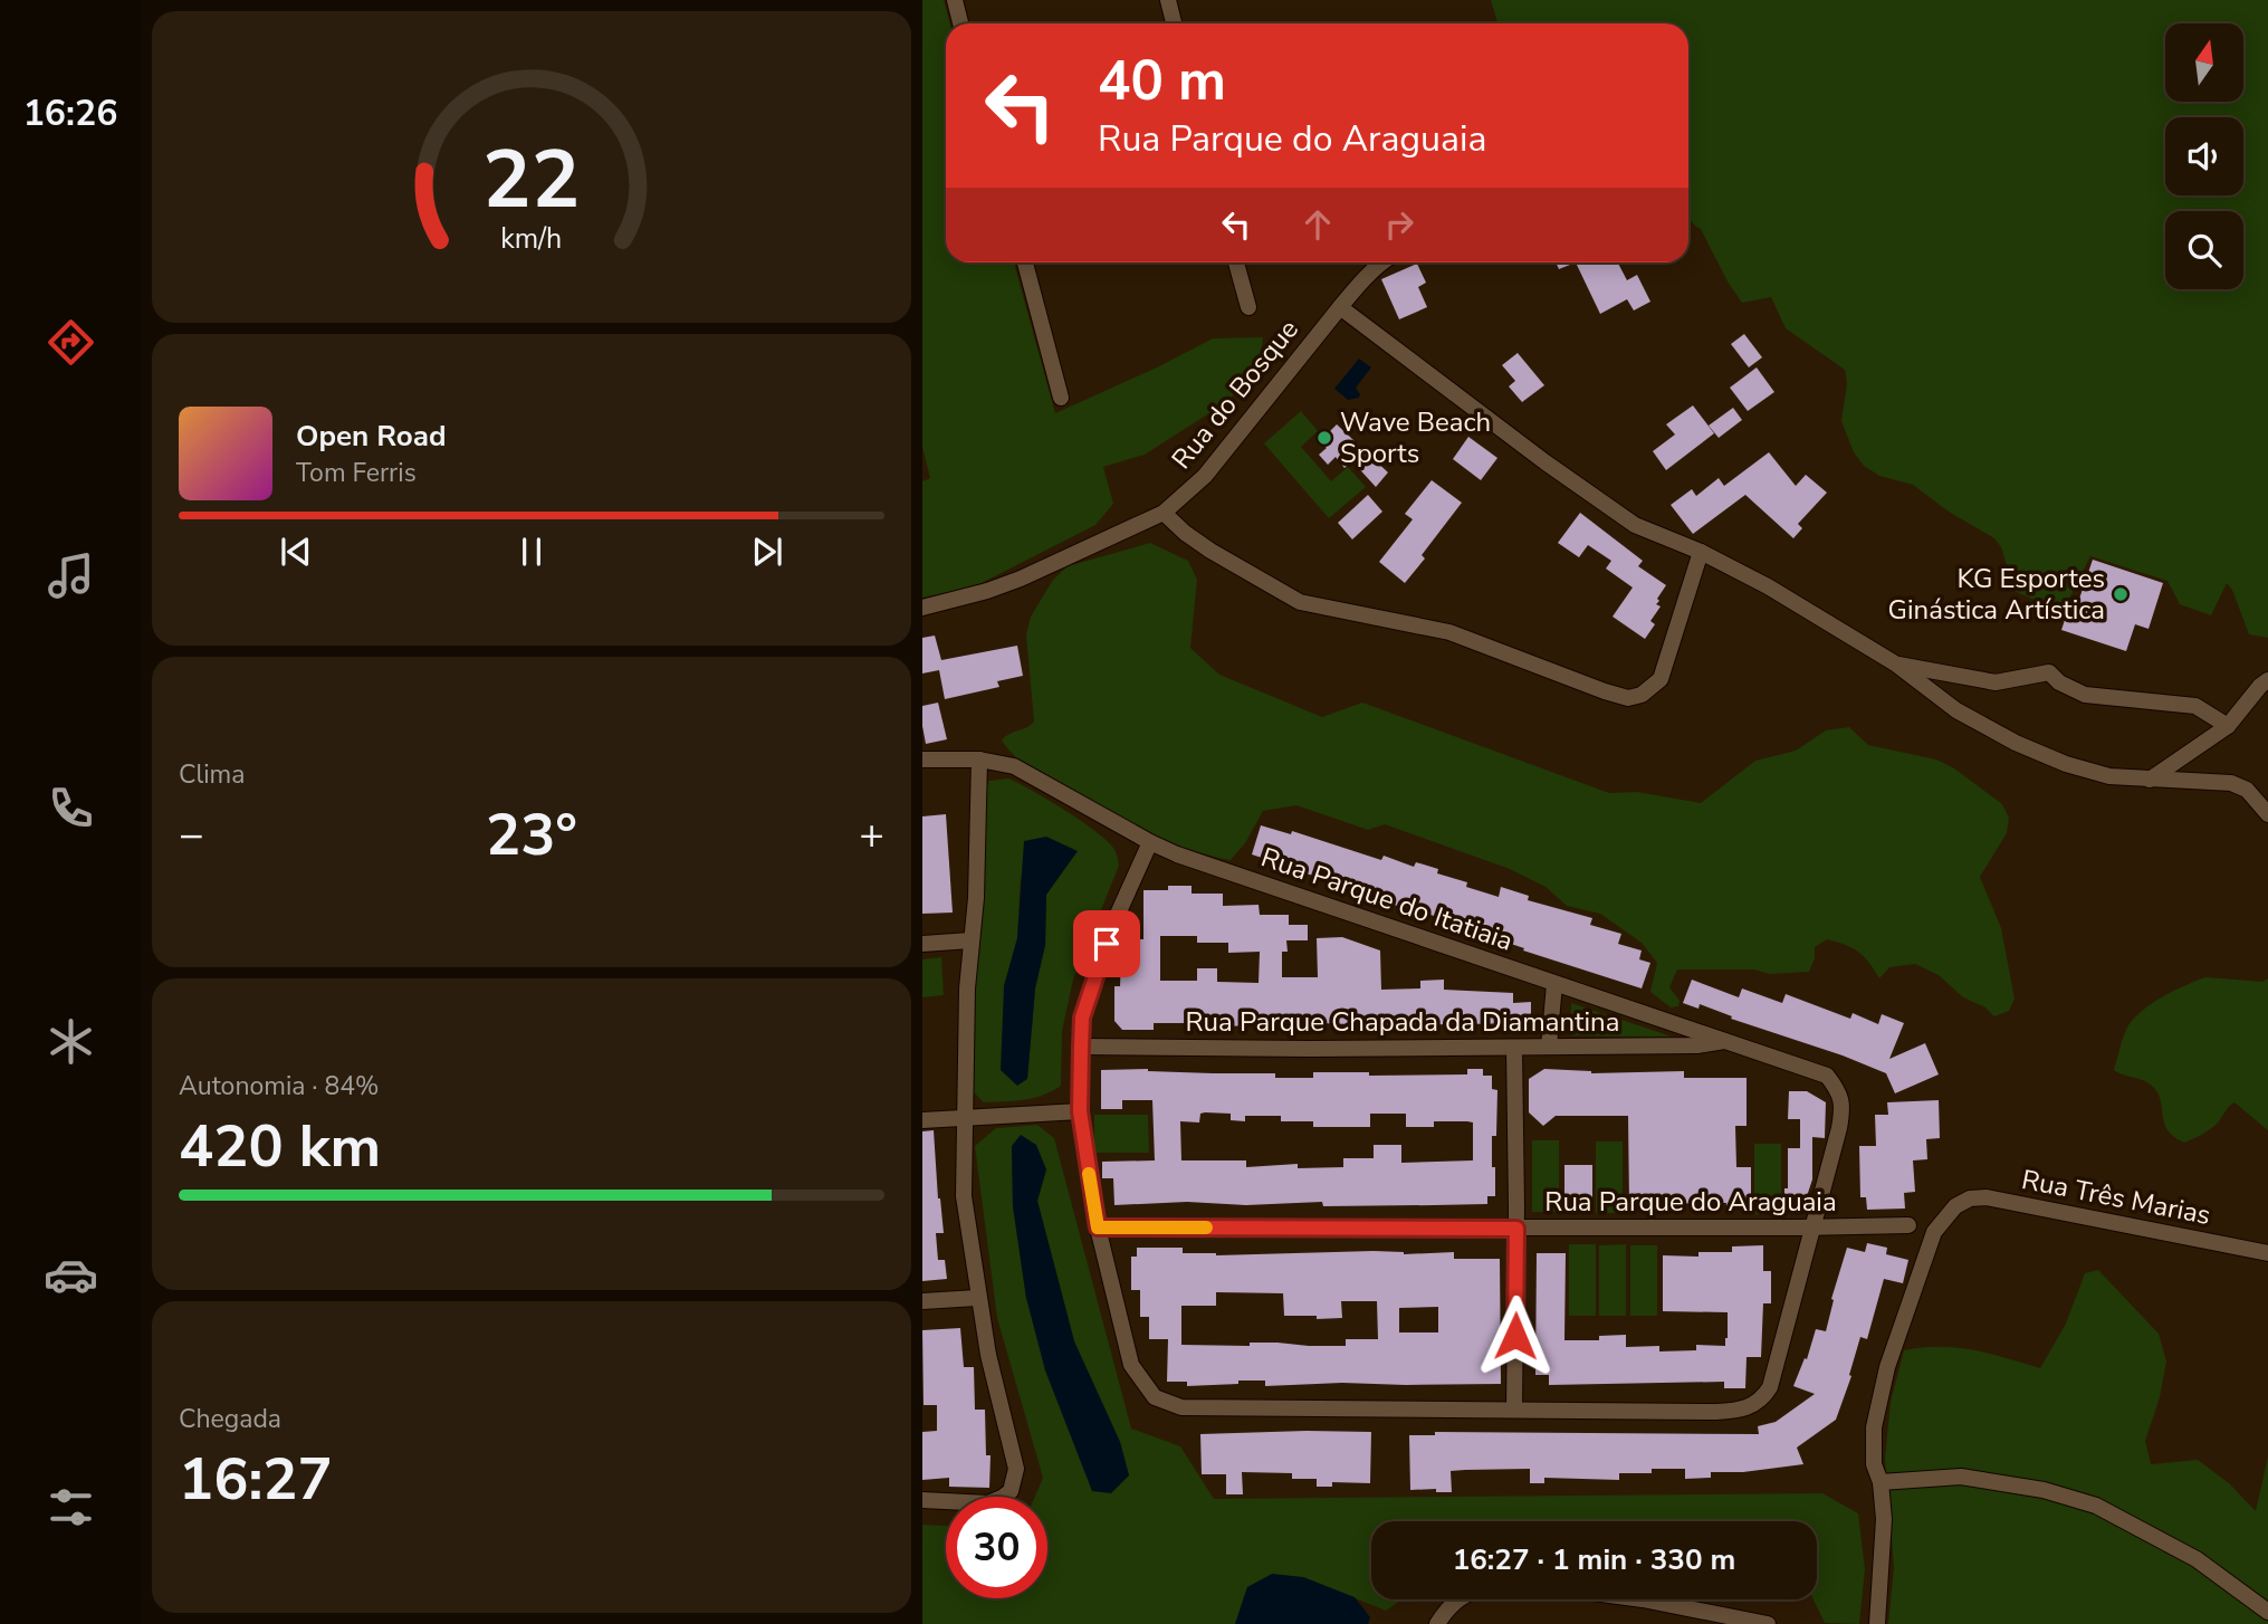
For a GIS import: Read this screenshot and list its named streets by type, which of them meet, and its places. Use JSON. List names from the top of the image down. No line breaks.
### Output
{"streets":{"street":["Rua do Bosque","Rua Parque do Itatiaia","Rua Parque Chapada da Diamantina","Rua Três Marias","Rua Parque do Araguaia"]},"crossings":[["Rua Parque do Itatiaia","Rua Parque Chapada da Diamantina"],["Rua Parque do Itatiaia","Rua Parque do Araguaia"]],"places":["Wave Beach Sports","KG Esportes Ginástica Artística"],"north":"top","page":{"tabs":"16:26","turn":["40 m","Rua Parque do Araguaia"],"song":["Open Road","Tom Ferris"],"tile":["Clima",["Autonomia · 84%","420 km"],["Chegada","16:27"]],"heat":["−","23°","+"],"limit":"30","trip":"16:27 · 1 min · 330 m","gauge":["22","km/h"]}}
